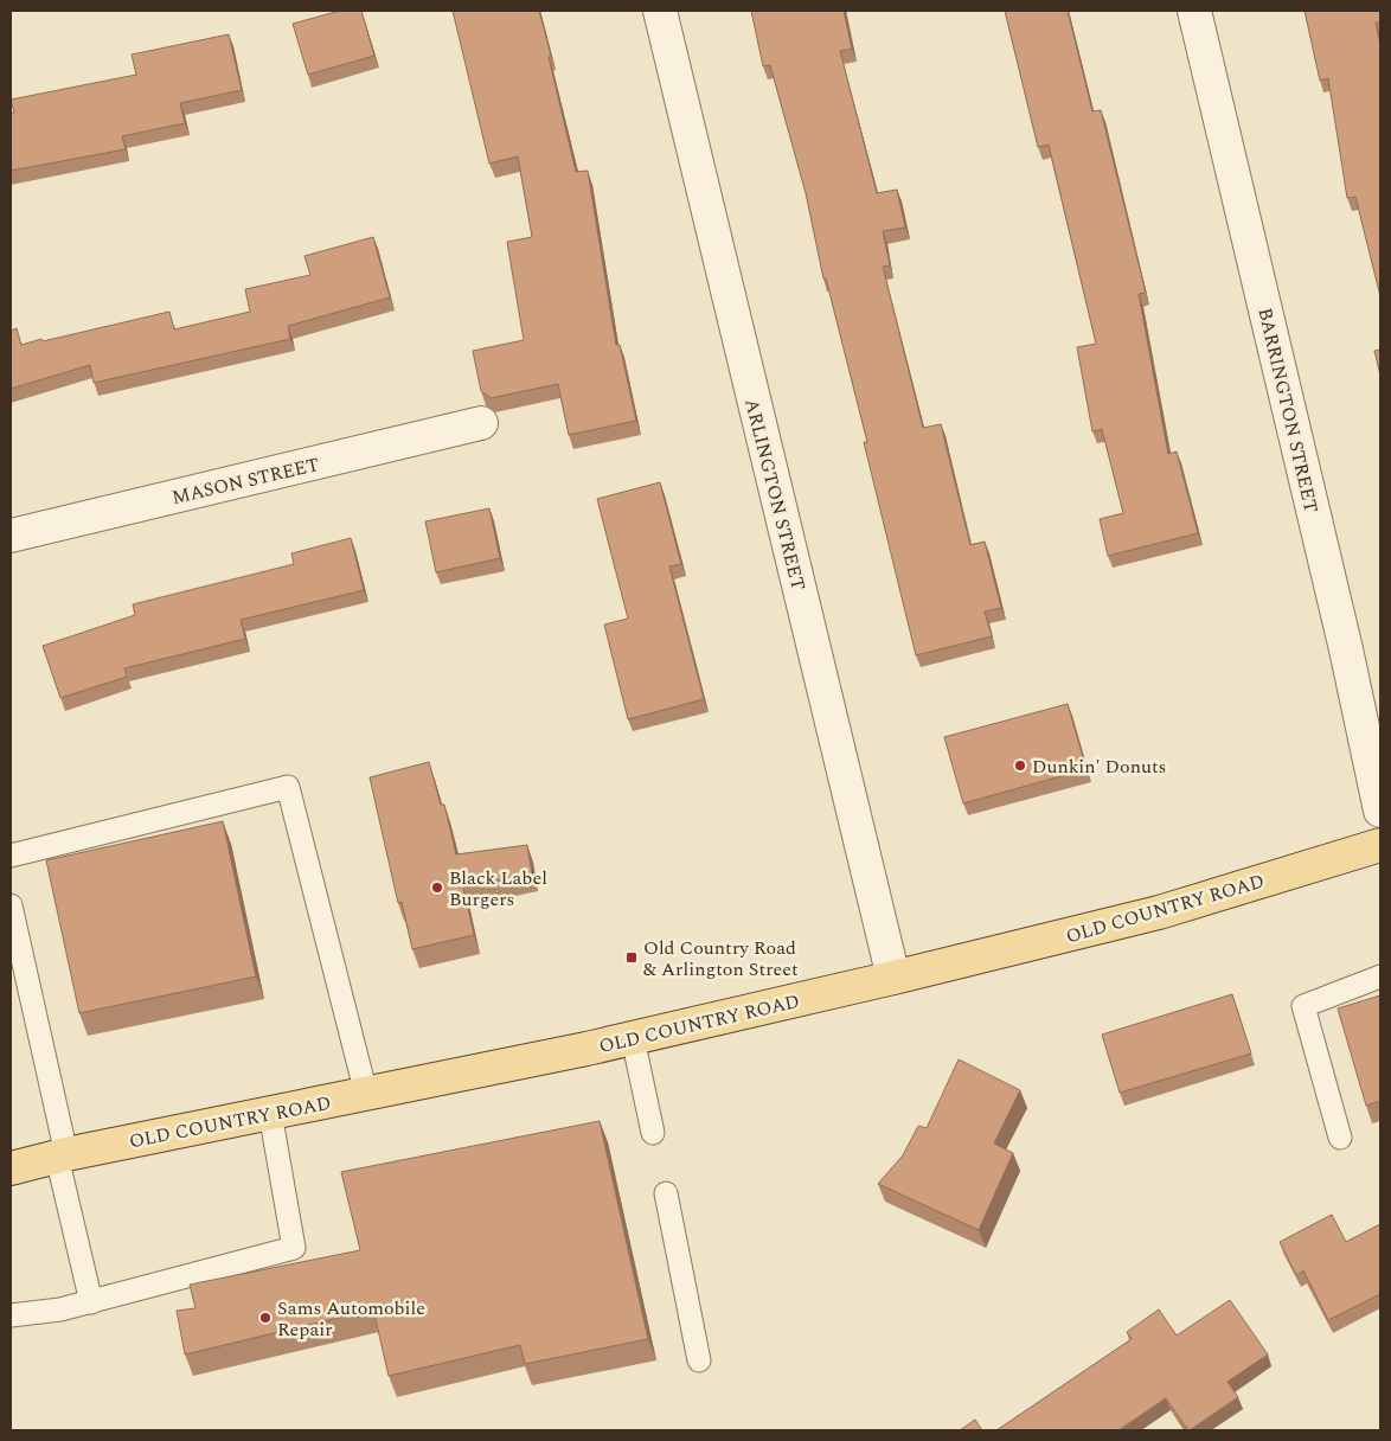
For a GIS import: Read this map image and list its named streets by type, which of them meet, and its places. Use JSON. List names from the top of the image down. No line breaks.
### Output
{"streets":{"main road":["OLD COUNTRY ROAD"],"street":["BARRINGTON STREET","MASON STREET","ARLINGTON STREET"]},"crossings":[["ARLINGTON STREET","OLD COUNTRY ROAD"]],"places":{"other":["Dunkin' Donuts","Black Label Burgers","Sams Automobile Repair"],"transit":["Old Country Road & Arlington Street"]}}
